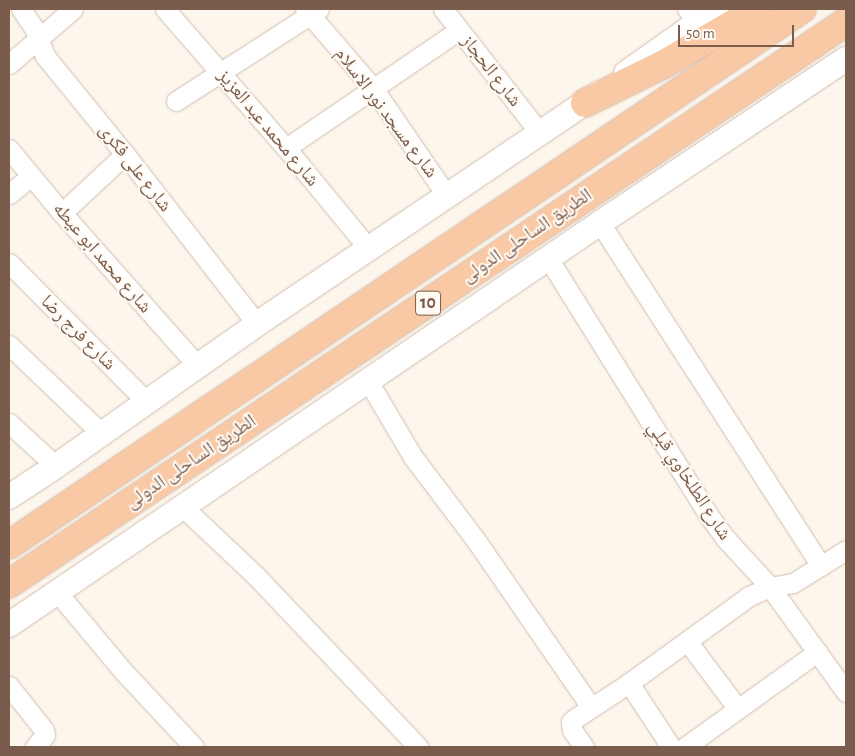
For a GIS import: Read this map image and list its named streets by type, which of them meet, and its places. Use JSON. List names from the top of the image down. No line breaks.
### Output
{"streets":{"highway":["الطريق الساحلى الدولى","10"],"street":["شارع الحجاز","شارع مسجد نور الاسلام","شارع محمد عبد العزيز","شارع على فكرى","شارع محمد ابو عيطه","شارع فرج رضا","شارع الطلخاوي قبلي"]},"scale_bar":"50 m"}
